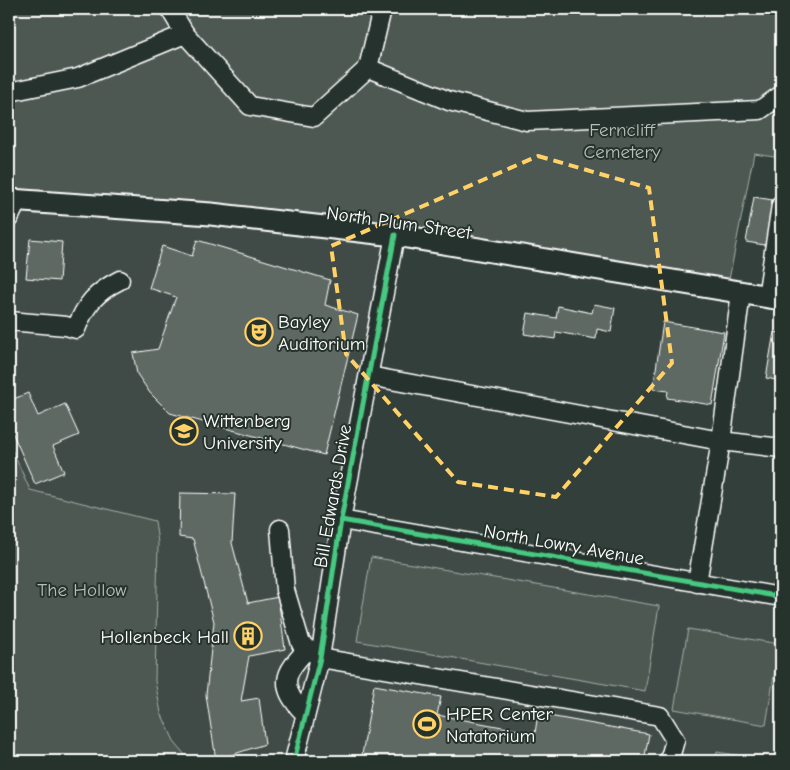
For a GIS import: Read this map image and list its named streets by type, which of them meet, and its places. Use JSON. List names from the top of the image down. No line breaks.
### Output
{"streets":{"main road":["North Plum Street"],"street":["Bill Edwards Drive","North Lowry Avenue"]},"crossings":[["North Plum Street","Bill Edwards Drive"],["Bill Edwards Drive","North Lowry Avenue"]],"parks":["Ferncliff Cemetery","The Hollow"],"places":{"theatre":["Bayley Auditorium"],"school or university":["Wittenberg University"],"building":["Hollenbeck Hall"],"sports":["HPER Center Natatorium"]}}
